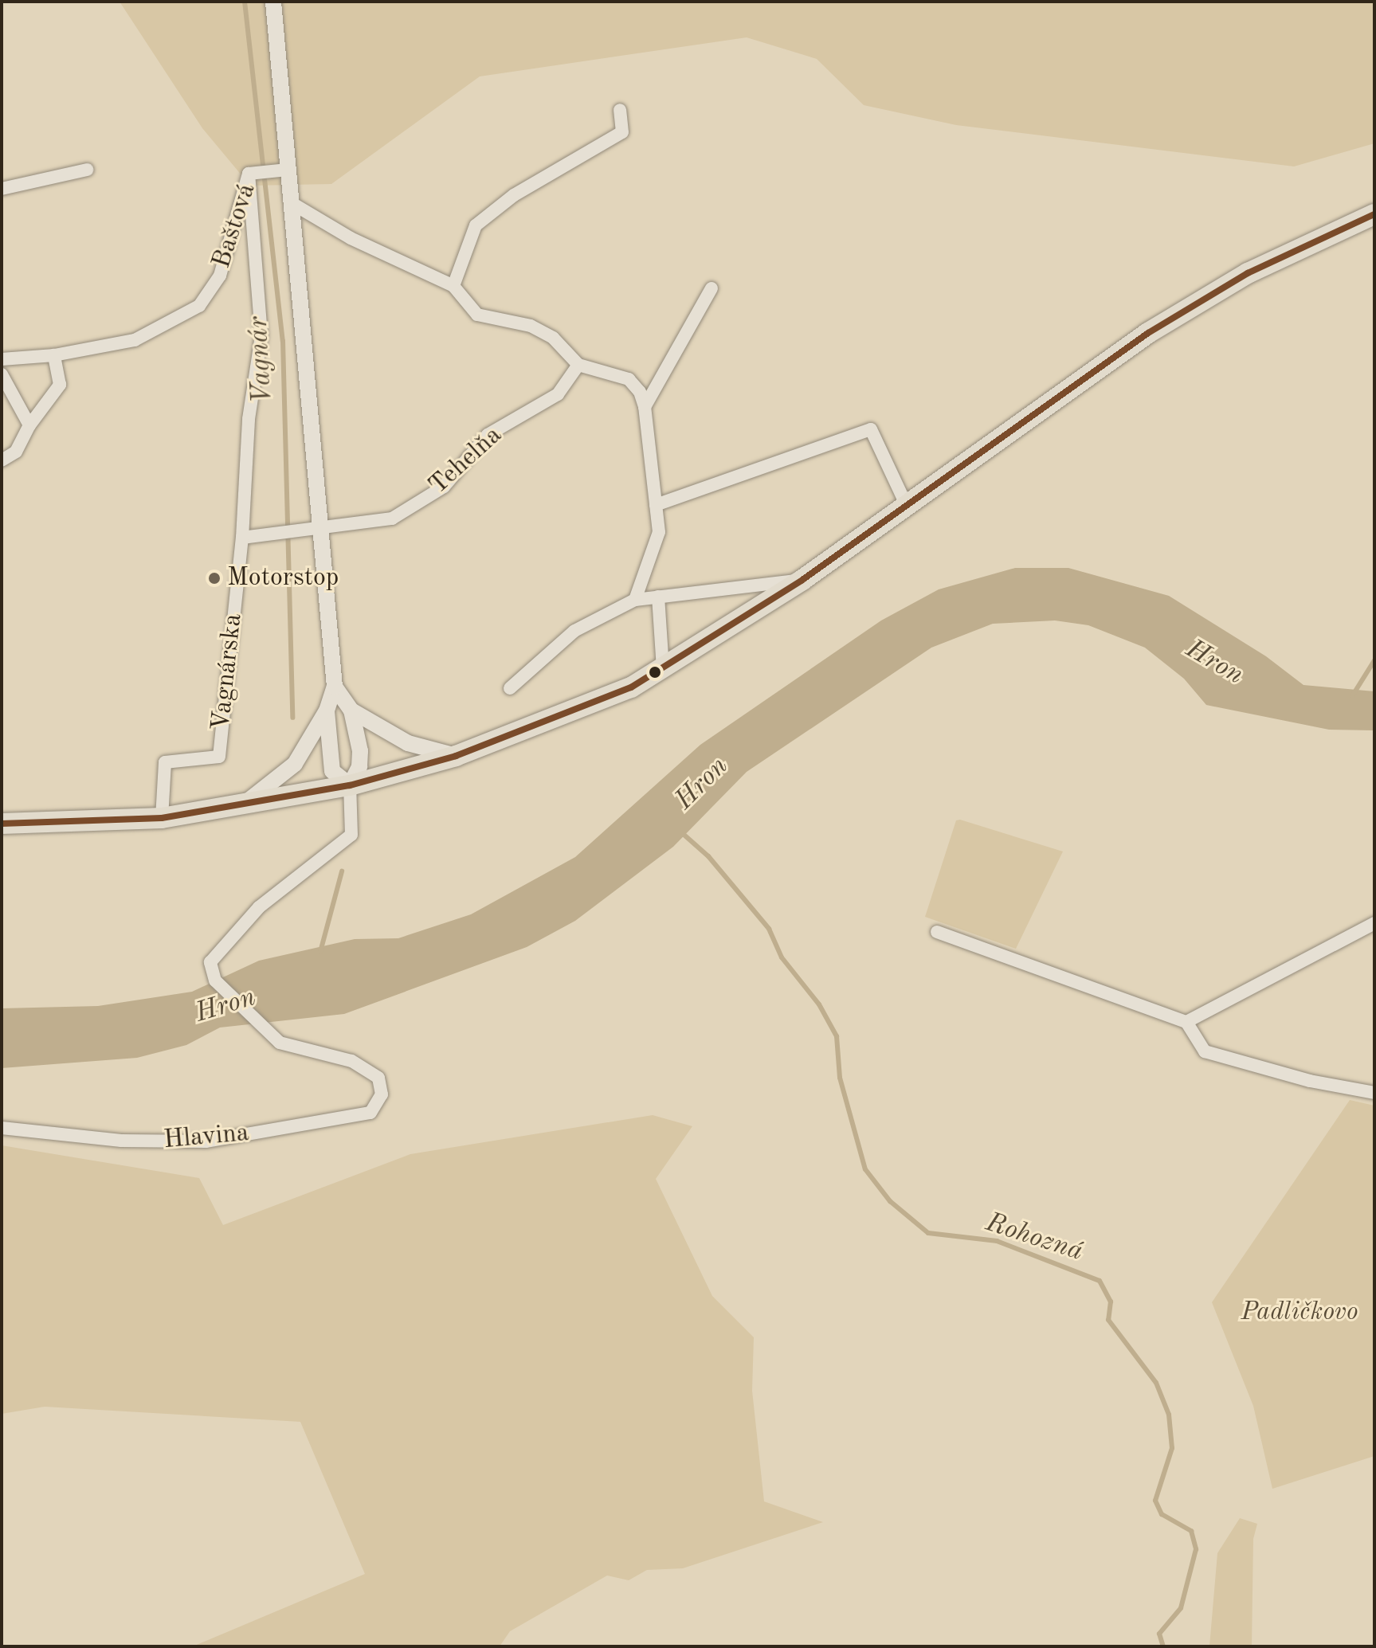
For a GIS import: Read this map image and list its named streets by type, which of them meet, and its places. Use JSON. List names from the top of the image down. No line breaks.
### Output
{"streets":{"street":["Baštová","Tehelňa","Vagnárska","Hlavina"]},"crossings":[["Baštová","Vagnárska"],["Tehelňa","Vagnárska"]],"water":["Vagnár","Hron","Rohozná"],"parks":["Padličkovo"],"places":["Motorstop"]}
